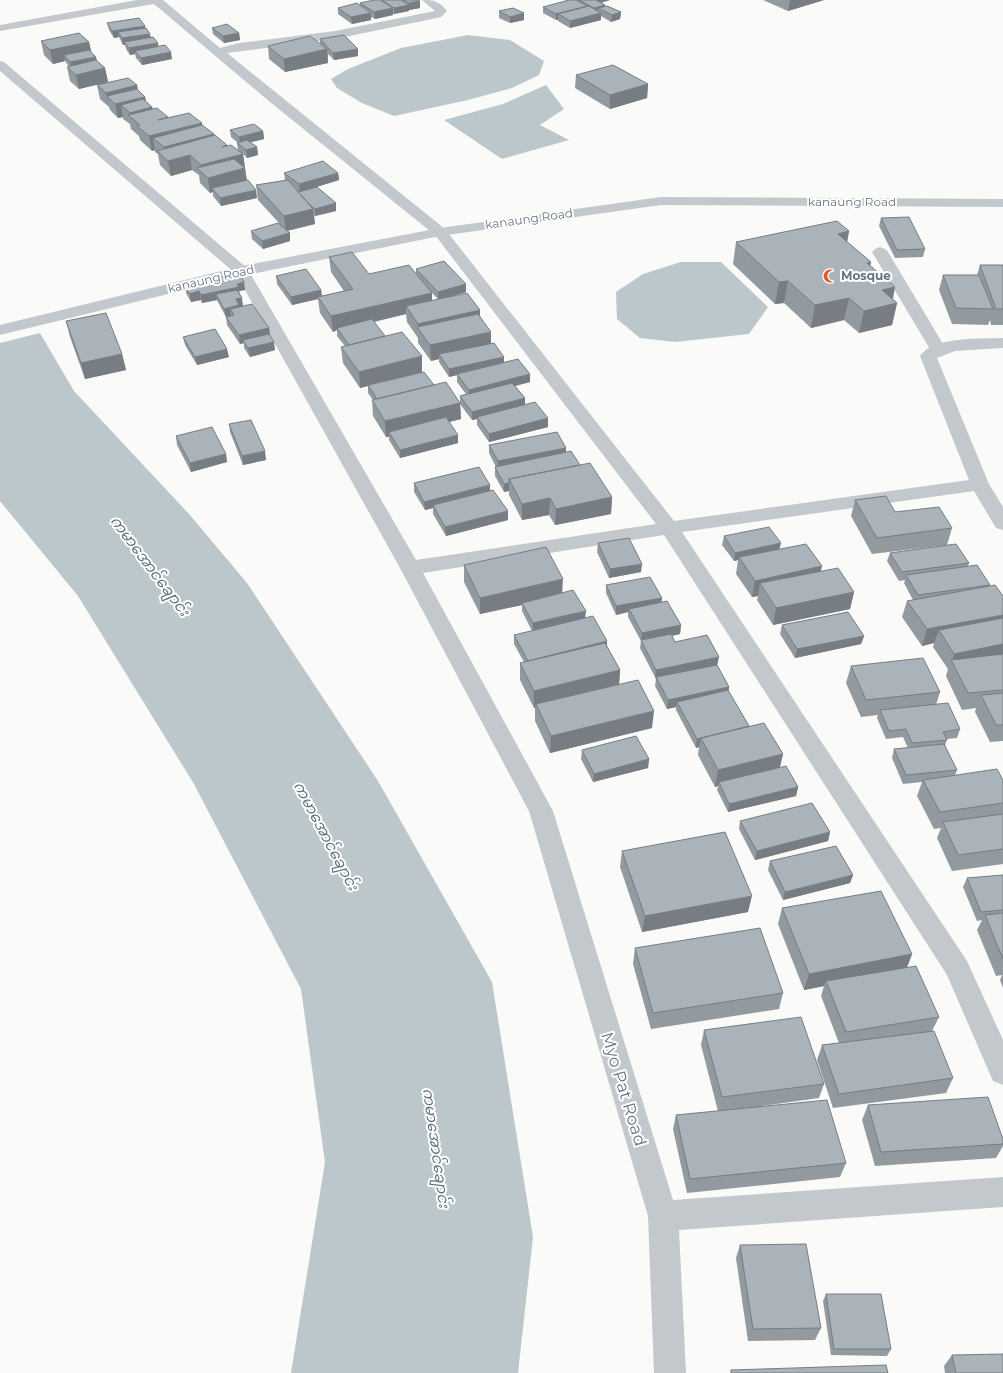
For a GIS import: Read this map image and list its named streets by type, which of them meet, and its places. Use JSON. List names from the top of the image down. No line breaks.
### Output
{"streets":{"street":["kanaung Road","Myo Pat Road"]},"crossings":[["kanaung Road","Myo Pat Road"]],"water":["ကမာအောင်ချောင်း"],"places":{"mosque":["Mosque"]}}
